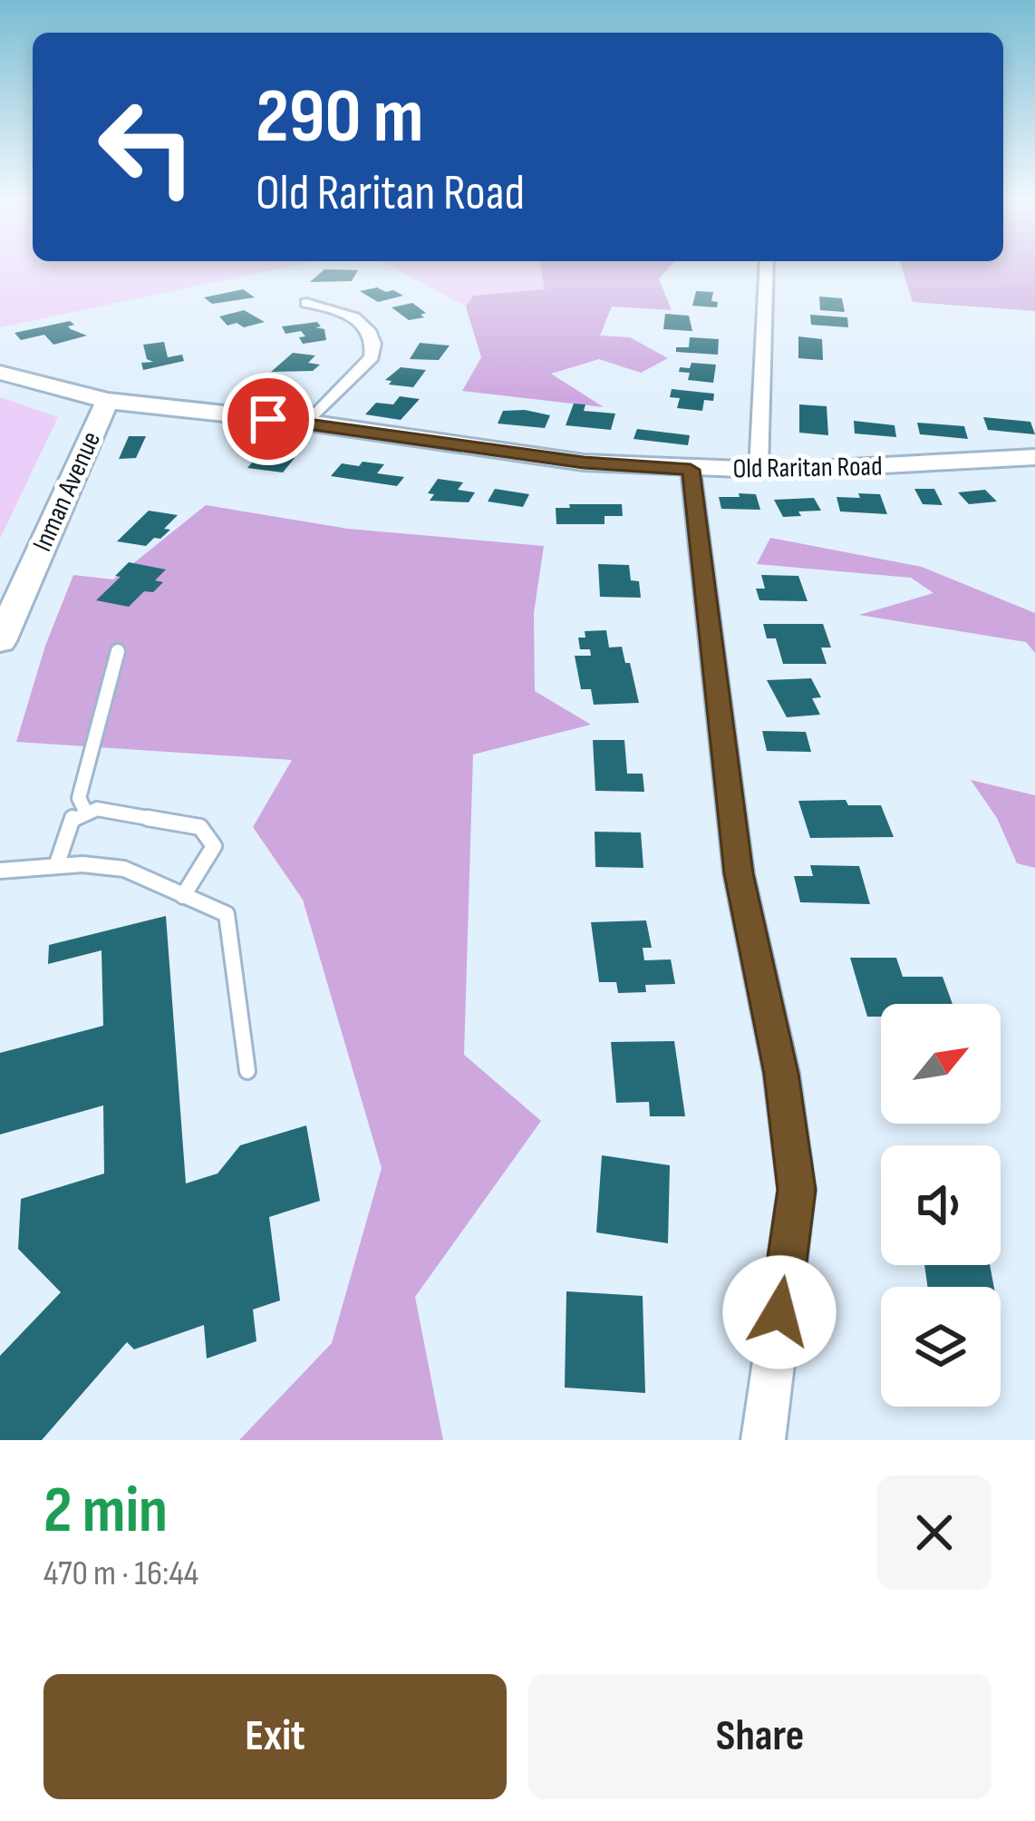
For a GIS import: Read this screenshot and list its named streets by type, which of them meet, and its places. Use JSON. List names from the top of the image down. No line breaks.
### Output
{"streets":{"street":["Old Raritan Road","Inman Avenue"]},"crossings":[["Old Raritan Road","Inman Avenue"]],"north":"top right","page":{"turn":["290 m","Old Raritan Road"],"heading":["2 min","470 m · 16:44"],"buttons":["Exit","Share"]}}
